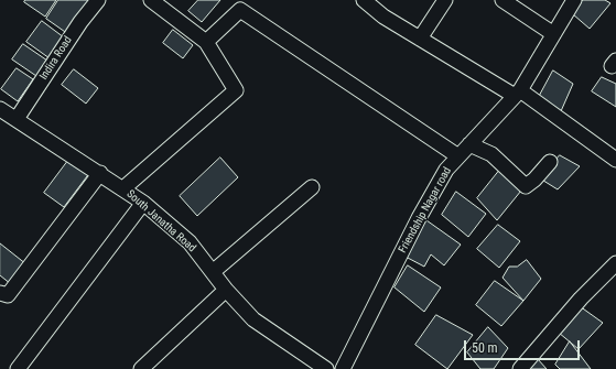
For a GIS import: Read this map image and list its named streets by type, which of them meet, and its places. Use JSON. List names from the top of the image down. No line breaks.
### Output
{"streets":{"street":["Indira Road","Friendship Nagar road","South Janatha Road"]},"crossings":[["Indira Road","South Janatha Road"]],"scale_bar":"50 m"}
